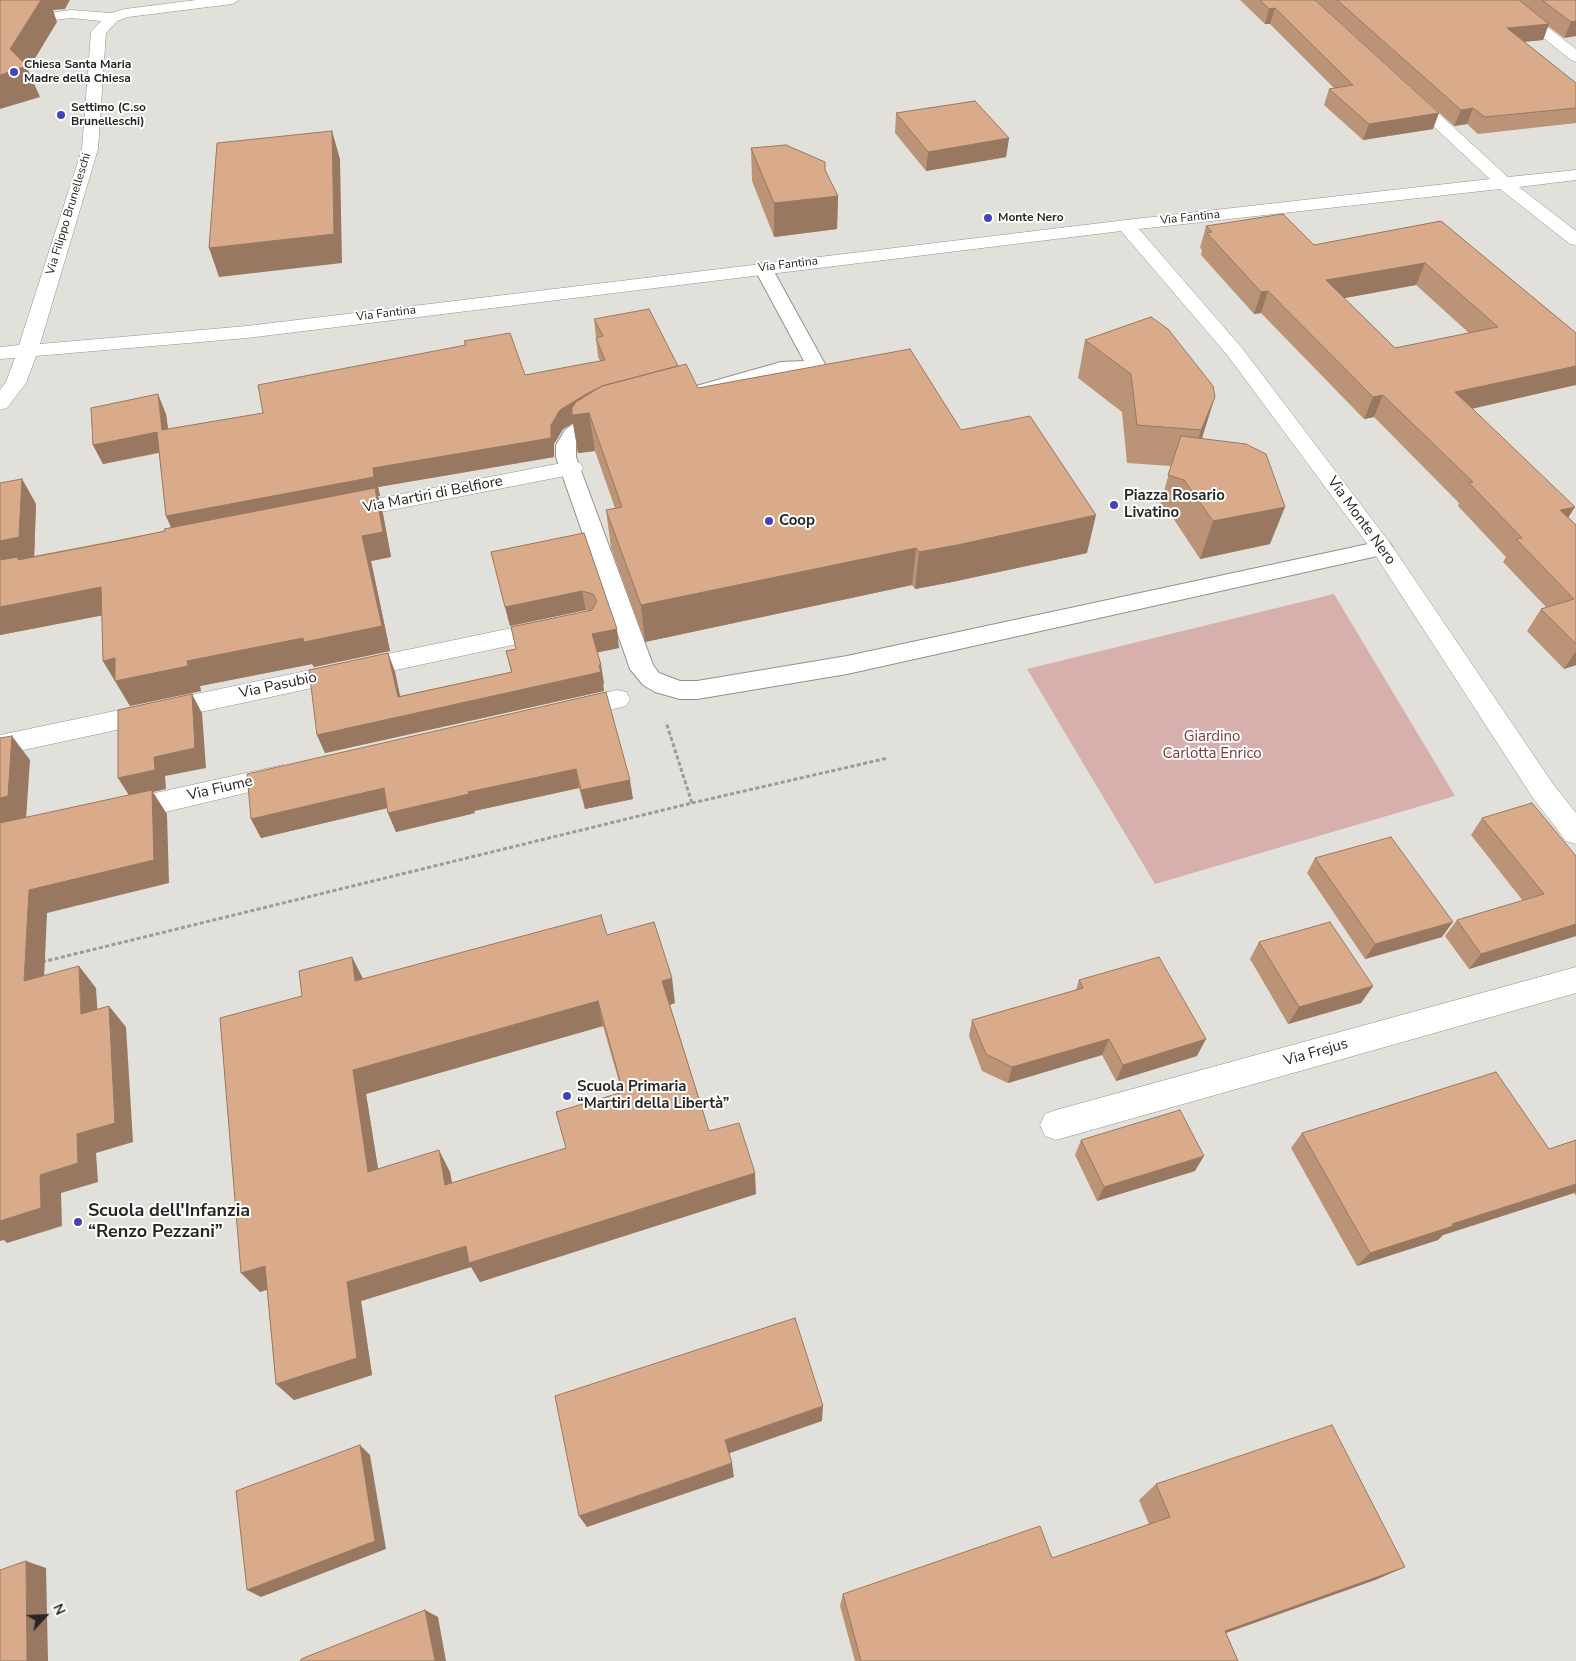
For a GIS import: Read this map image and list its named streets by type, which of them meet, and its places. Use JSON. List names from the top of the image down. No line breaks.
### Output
{"streets":{"street":["Via Filippo Brunelleschi","Via Fantina","Via Martiri di Belfiore","Via Monte Nero","Via Pasubio","Via Fiume","Via Frejus"]},"crossings":[["Via Filippo Brunelleschi","Via Fantina"],["Via Fantina","Via Monte Nero"]],"parks":["Giardino Carlotta Enrico"],"places":["Chiesa Santa Maria Madre della Chiesa","Settimo (C.so Brunelleschi)","Monte Nero","Piazza Rosario Livatino","Coop","Scuola Primaria “Martiri della Libertà”","Scuola dell'Infanzia “Renzo Pezzani”"],"north":"top right"}
